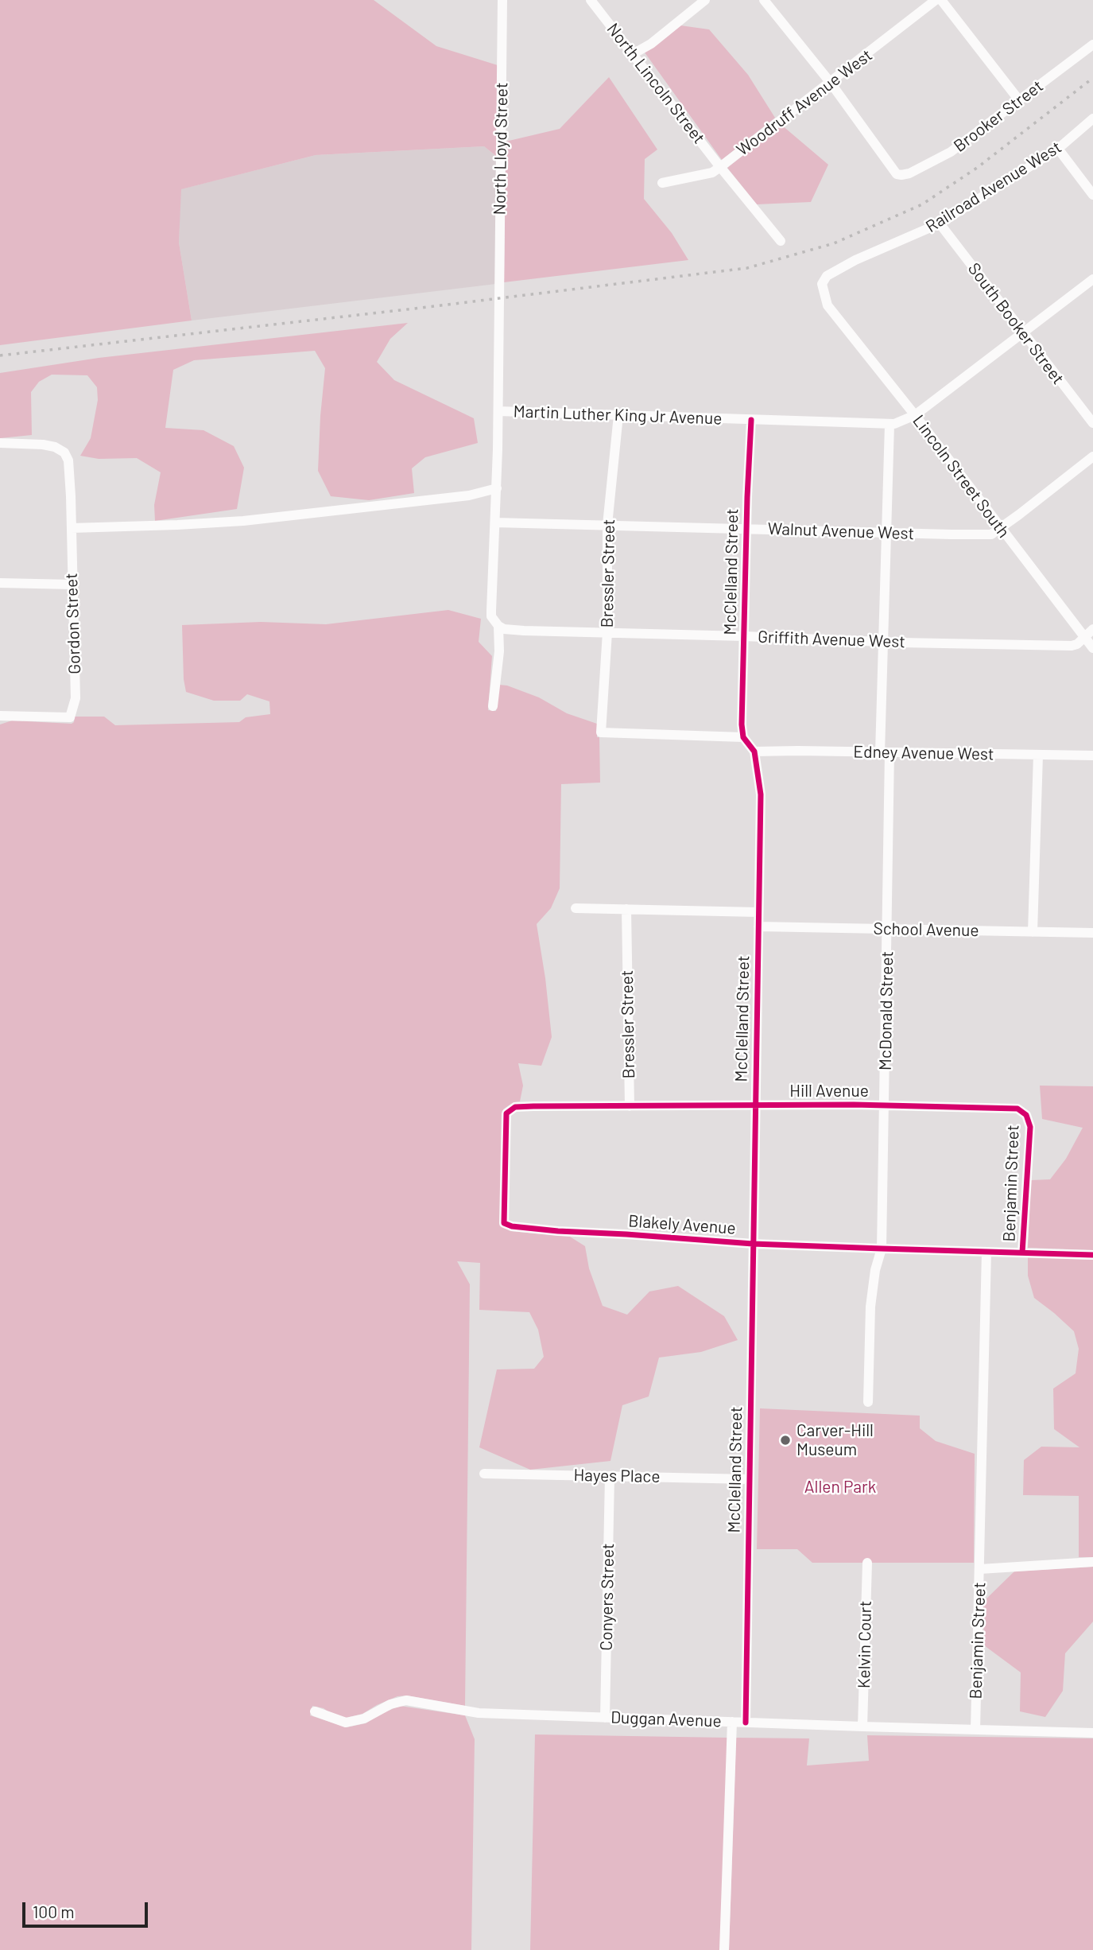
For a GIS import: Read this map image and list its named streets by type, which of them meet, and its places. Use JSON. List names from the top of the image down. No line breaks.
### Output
{"streets":{"street":["North Lincoln Street","Woodruff Avenue West","Brooker Street","North Lloyd Street","Railroad Avenue West","South Booker Street","Martin Luther King Jr Avenue","Lincoln Street South","Walnut Avenue West","McClelland Street","Bressler Street","Gordon Street","Griffith Avenue West","Edney Avenue West","School Avenue","McDonald Street","Hill Avenue","Benjamin Street","Blakely Avenue","Hayes Place","Conyers Street","Kelvin Court","Duggan Avenue"]},"crossings":[["North Lincoln Street","Woodruff Avenue West"],["Woodruff Avenue West","Brooker Street"],["North Lloyd Street","Martin Luther King Jr Avenue"],["Railroad Avenue West","South Booker Street"],["Railroad Avenue West","Lincoln Street South"],["South Booker Street","Martin Luther King Jr Avenue"],["Martin Luther King Jr Avenue","Lincoln Street South"],["Martin Luther King Jr Avenue","Walnut Avenue West"],["Martin Luther King Jr Avenue","McClelland Street"],["Martin Luther King Jr Avenue","Bressler Street"],["Martin Luther King Jr Avenue","Griffith Avenue West"],["Martin Luther King Jr Avenue","McDonald Street"],["Lincoln Street South","Walnut Avenue West"],["Lincoln Street South","Griffith Avenue West"],["Walnut Avenue West","McClelland Street"],["Walnut Avenue West","Bressler Street"],["Walnut Avenue West","McDonald Street"],["McClelland Street","Bressler Street"],["McClelland Street","Griffith Avenue West"],["McClelland Street","Edney Avenue West"],["McClelland Street","School Avenue"],["McClelland Street","Hill Avenue"],["McClelland Street","Blakely Avenue"],["McClelland Street","Hayes Place"],["McClelland Street","Duggan Avenue"],["Bressler Street","Griffith Avenue West"],["Bressler Street","Hill Avenue"],["Bressler Street","Blakely Avenue"],["Griffith Avenue West","McDonald Street"],["Edney Avenue West","McDonald Street"],["School Avenue","McDonald Street"],["McDonald Street","Hill Avenue"],["McDonald Street","Blakely Avenue"],["Hill Avenue","Benjamin Street"],["Hill Avenue","Blakely Avenue"],["Benjamin Street","Blakely Avenue"],["Benjamin Street","Duggan Avenue"],["Hayes Place","Conyers Street"],["Conyers Street","Duggan Avenue"],["Kelvin Court","Duggan Avenue"]],"parks":["Allen Park"],"places":["Carver-Hill Museum"],"scale_bar":"100 m"}
